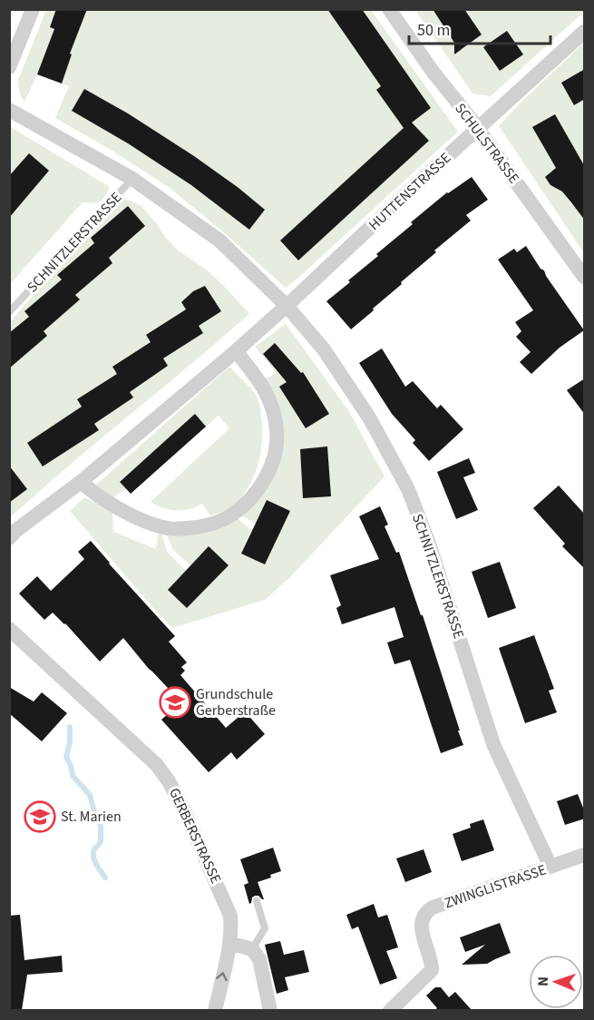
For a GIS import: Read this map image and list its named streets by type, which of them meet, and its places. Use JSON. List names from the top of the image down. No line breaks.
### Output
{"streets":{"street":["SCHULSTRASSE","HUTTENSTRASSE","SCHNITZLERSTRASSE","GERBERSTRASSE","ZWINGLISTRASSE"]},"crossings":[["SCHULSTRASSE","HUTTENSTRASSE"],["HUTTENSTRASSE","SCHNITZLERSTRASSE"],["SCHNITZLERSTRASSE","ZWINGLISTRASSE"]],"places":{"school or university":["Grundschule Gerberstraße","St. Marien"]},"scale_bar":"50 m","north":"left"}
